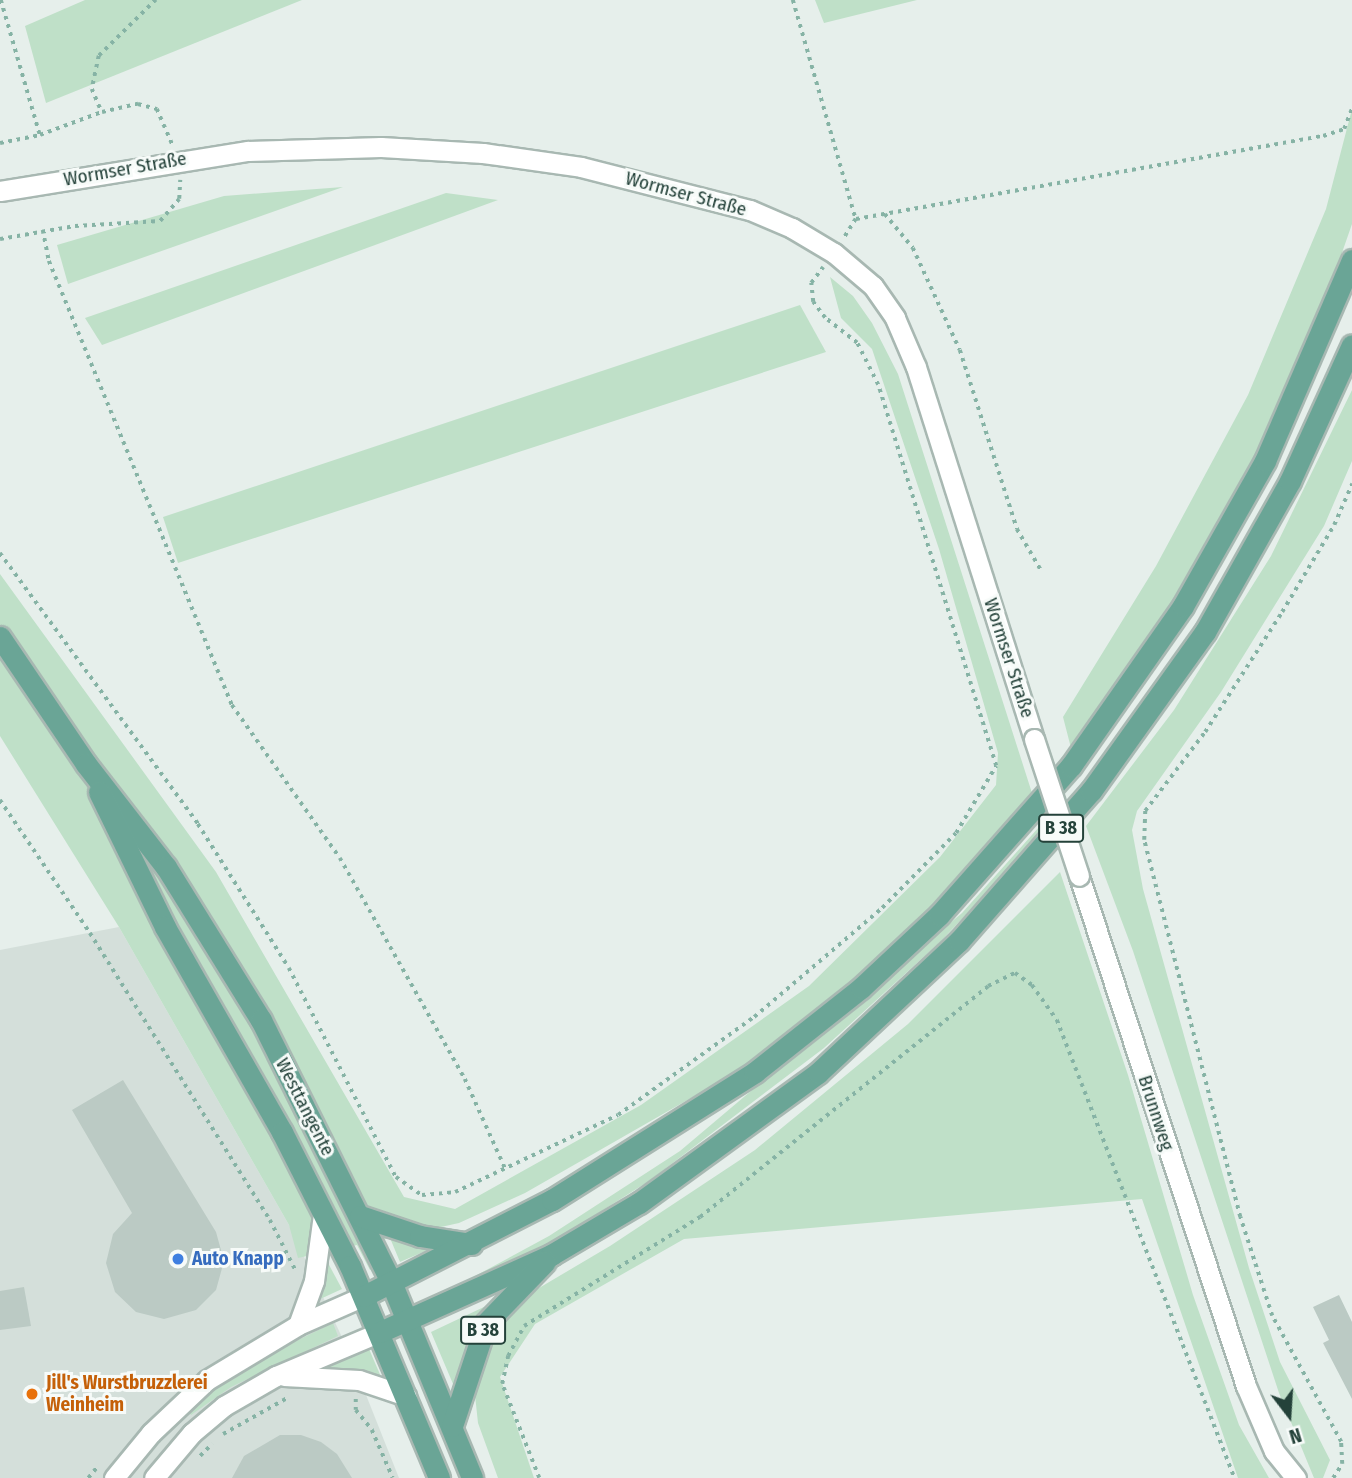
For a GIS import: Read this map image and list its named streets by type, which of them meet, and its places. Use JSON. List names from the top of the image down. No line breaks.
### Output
{"streets":{"main road":["B 38","Westtangente"],"street":["Wormser Straße","Brunnweg"]},"crossings":[["Wormser Straße","Brunnweg"],["B 38","Westtangente"]],"places":["Auto Knapp","Jill's Wurstbruzzlerei Weinheim"],"north":"bottom"}
